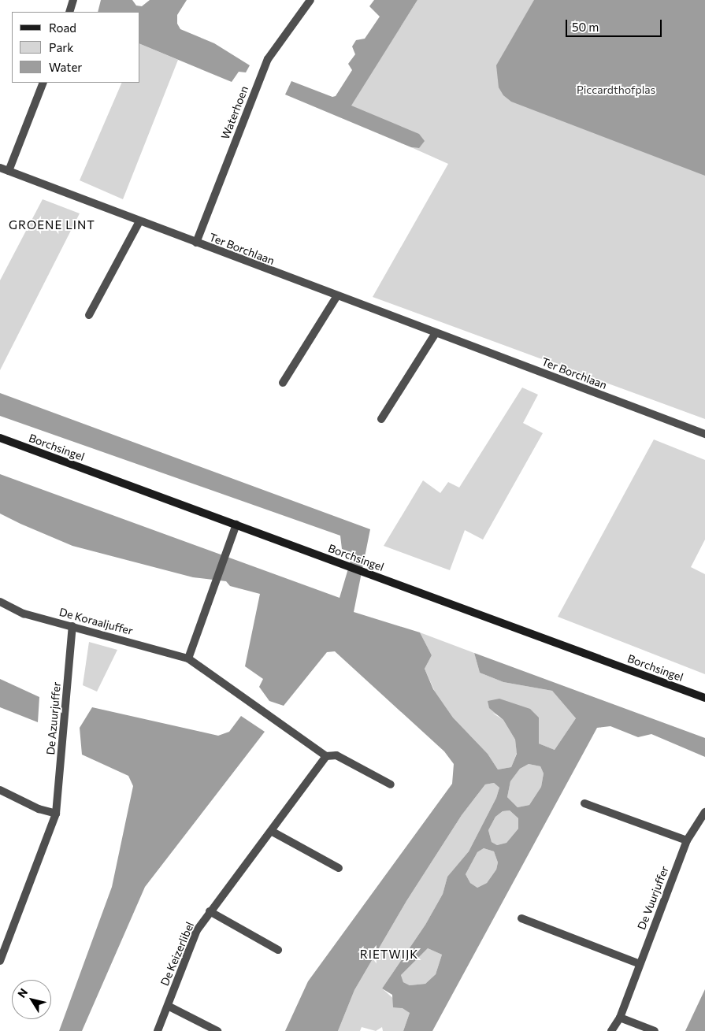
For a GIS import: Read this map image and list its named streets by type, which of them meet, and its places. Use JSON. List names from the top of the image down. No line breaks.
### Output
{"streets":{"main road":["Borchsingel"],"street":["Waterhoen","Ter Borchlaan","De Koraaljuffer","De Azuurjuffer","De Vuurjuffer","De Keizerlibel"]},"crossings":[["Waterhoen","Ter Borchlaan"],["De Koraaljuffer","De Azuurjuffer"],["De Koraaljuffer","De Keizerlibel"]],"districts":["GROENE LINT","RIETWIJK"],"parks":["Piccardthofplas"],"legend":["Road","Park","Water"],"scale_bar":"50 m","north":"top left"}
